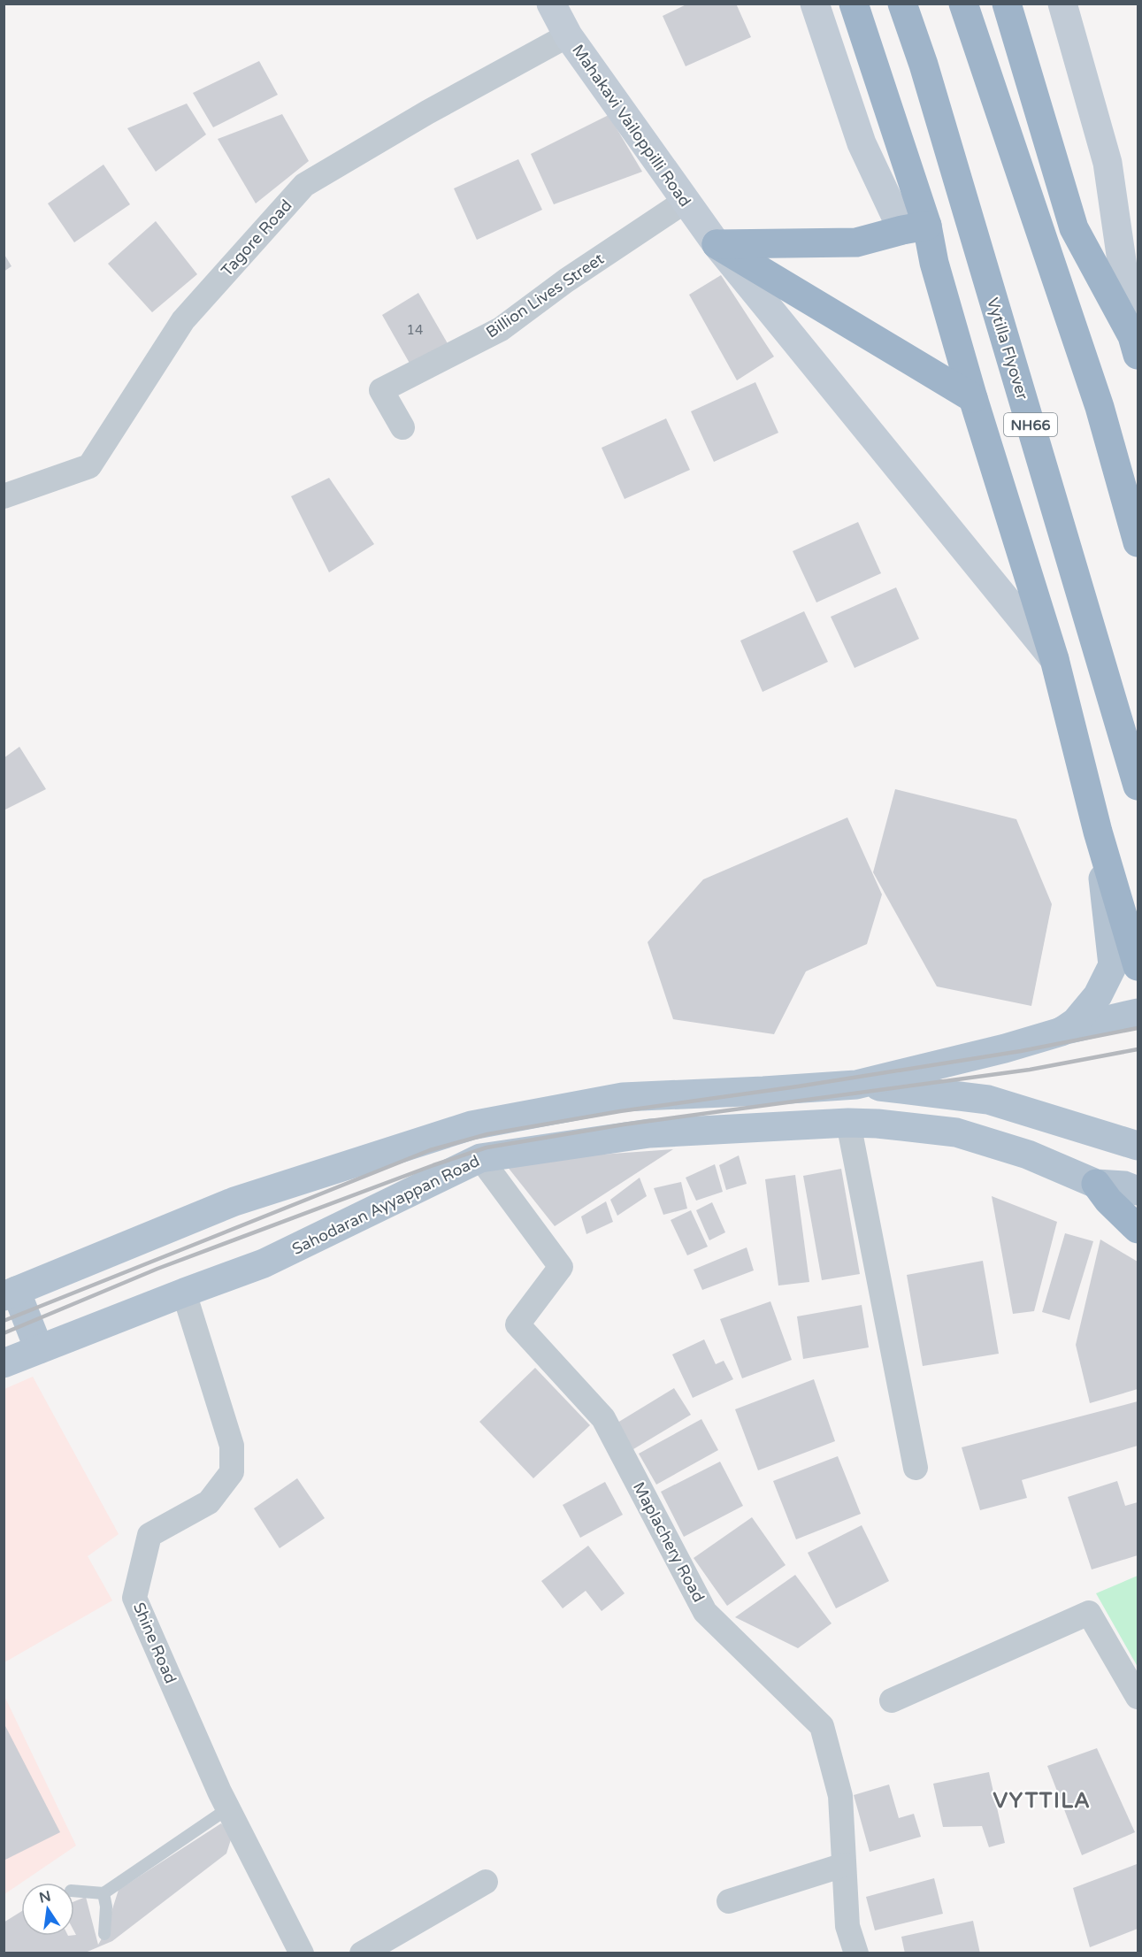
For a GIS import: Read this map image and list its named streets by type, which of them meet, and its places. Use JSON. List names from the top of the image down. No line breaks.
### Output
{"streets":{"highway":["Vytilla Flyover","NH66"],"main road":["Mahakavi Vailoppilli Road","Sahodaran Ayyappan Road"],"street":["Tagore Road","Billion Lives Street","Maplachery Road","Shine Road"]},"crossings":[["Mahakavi Vailoppilli Road","Tagore Road"],["Mahakavi Vailoppilli Road","Billion Lives Street"],["Sahodaran Ayyappan Road","Maplachery Road"],["Sahodaran Ayyappan Road","Shine Road"]],"districts":["VYTTILA"],"house_numbers":["14"],"north":"top"}
